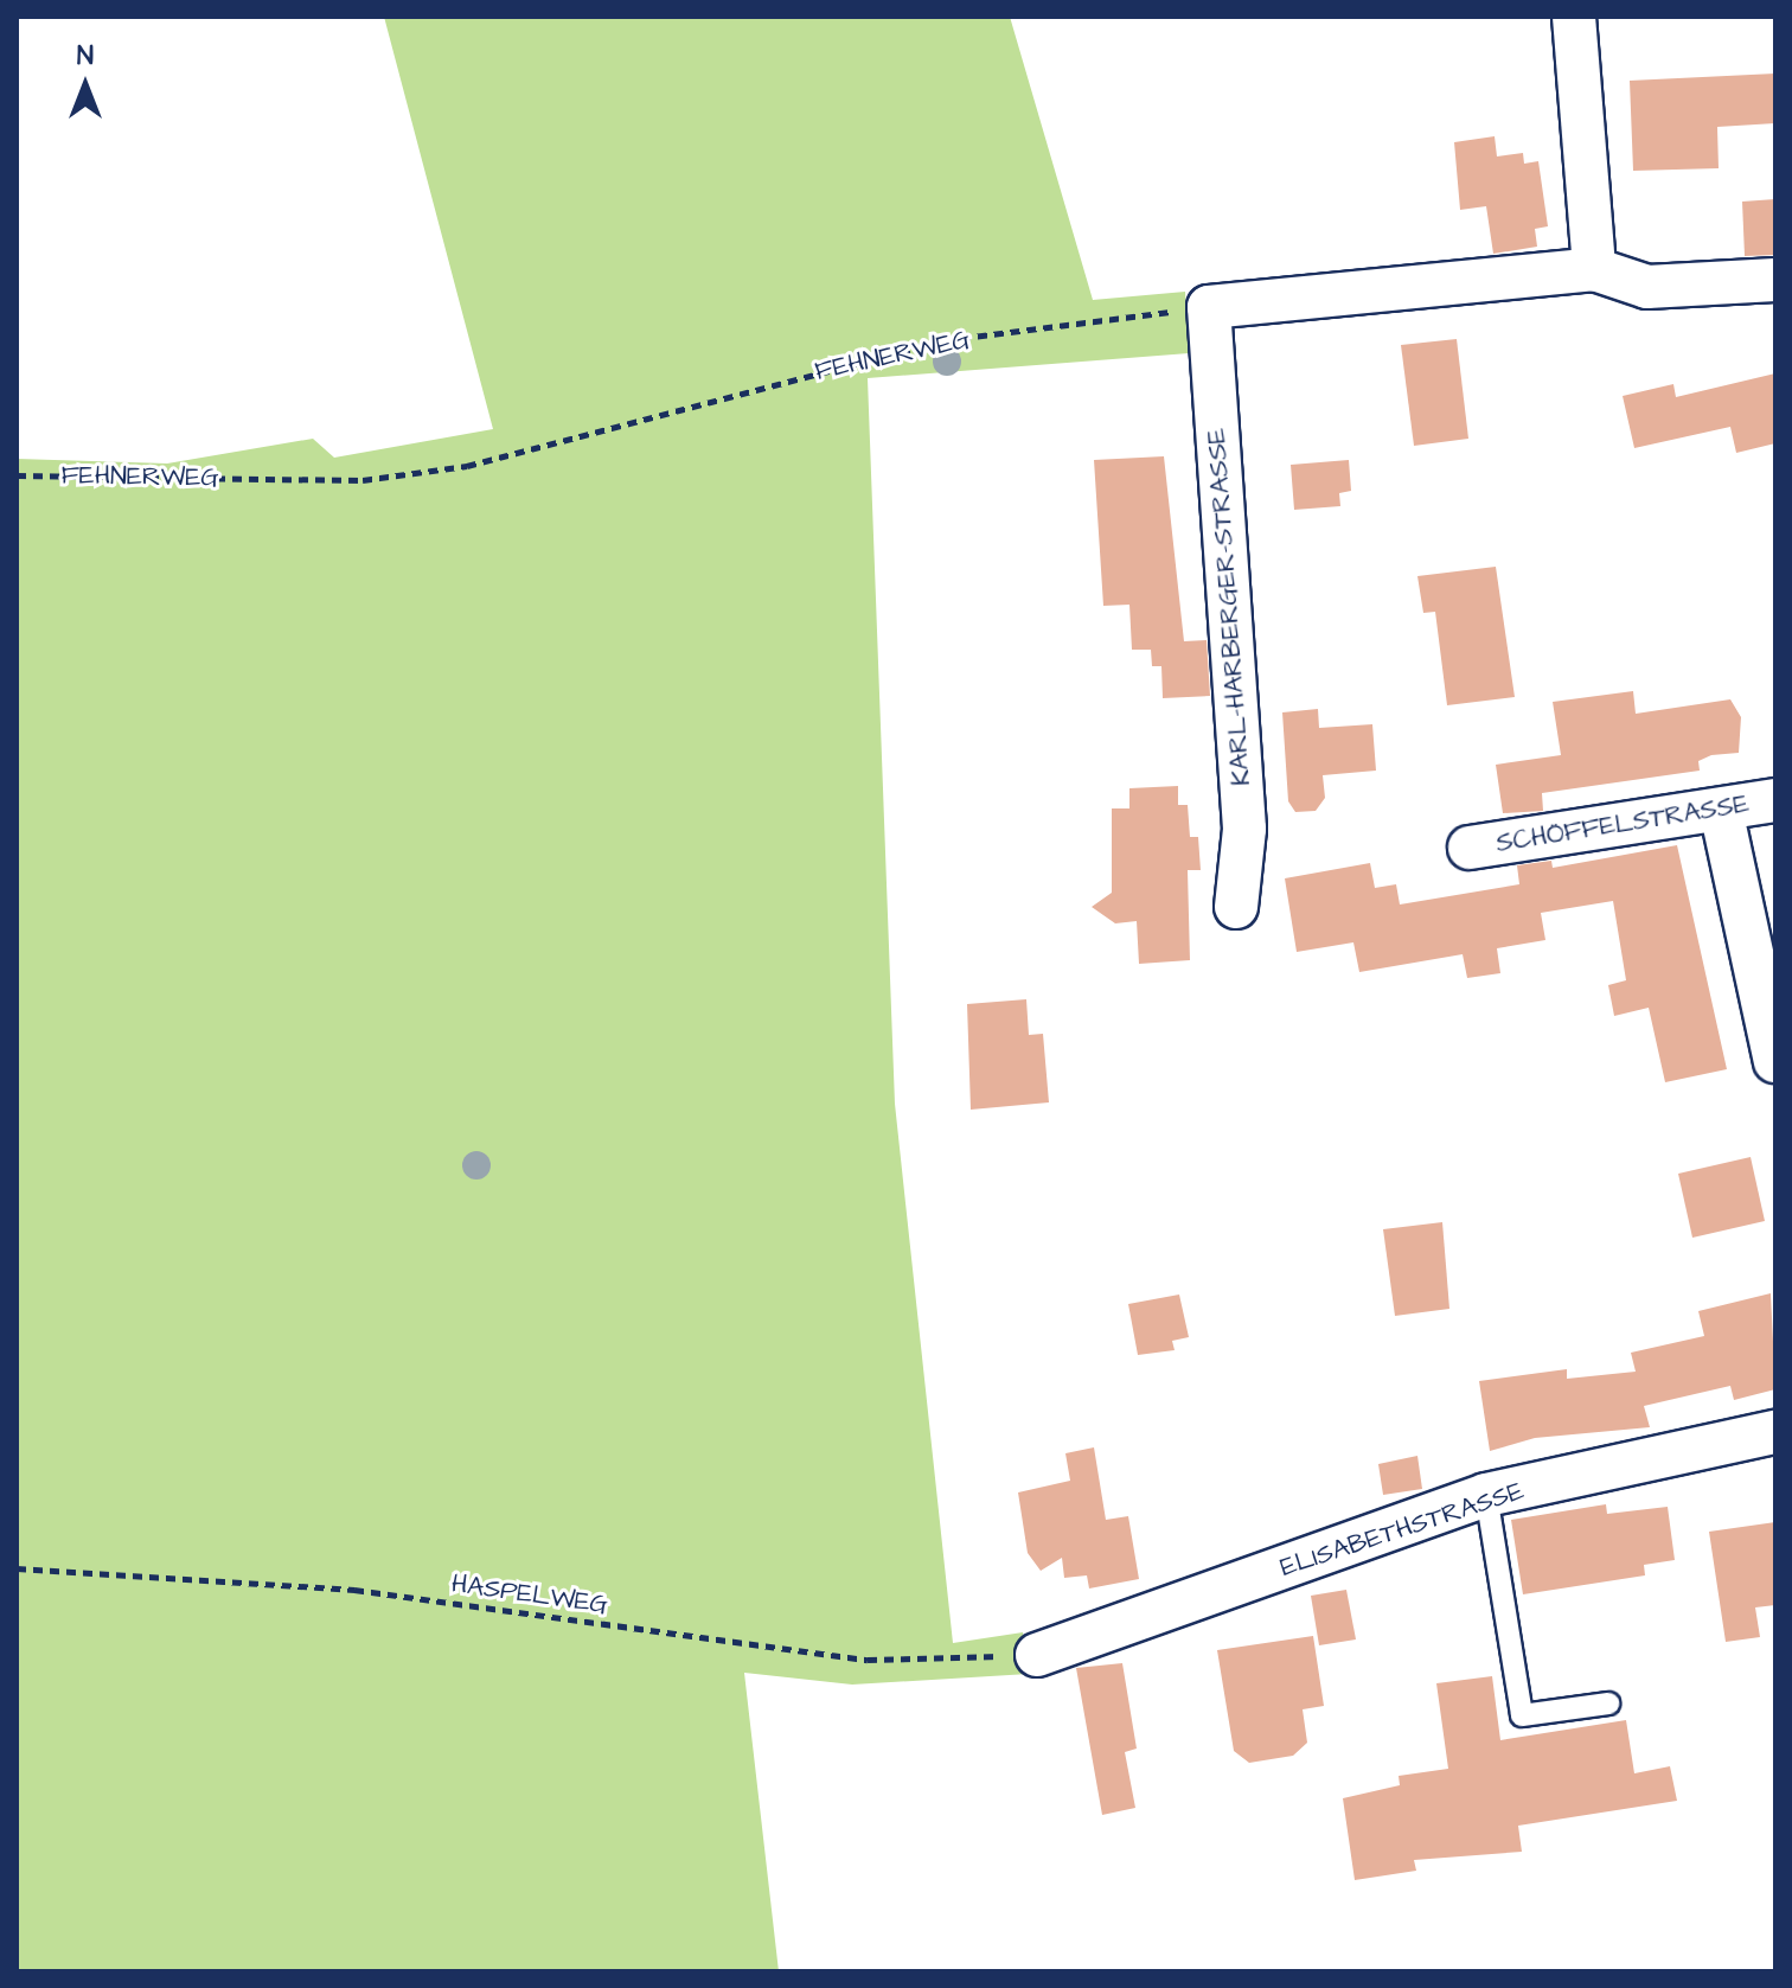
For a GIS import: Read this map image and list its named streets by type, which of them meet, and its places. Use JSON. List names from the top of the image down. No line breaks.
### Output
{"streets":{"street":["KARL-HARBERGER-STRASSE","SCHÖFFELSTRASSE","ELISABETHSTRASSE"],"path":["FEHNERWEG","HASPELWEG"]},"crossings":[["FEHNERWEG","KARL-HARBERGER-STRASSE"],["ELISABETHSTRASSE","HASPELWEG"]],"north":"top"}
